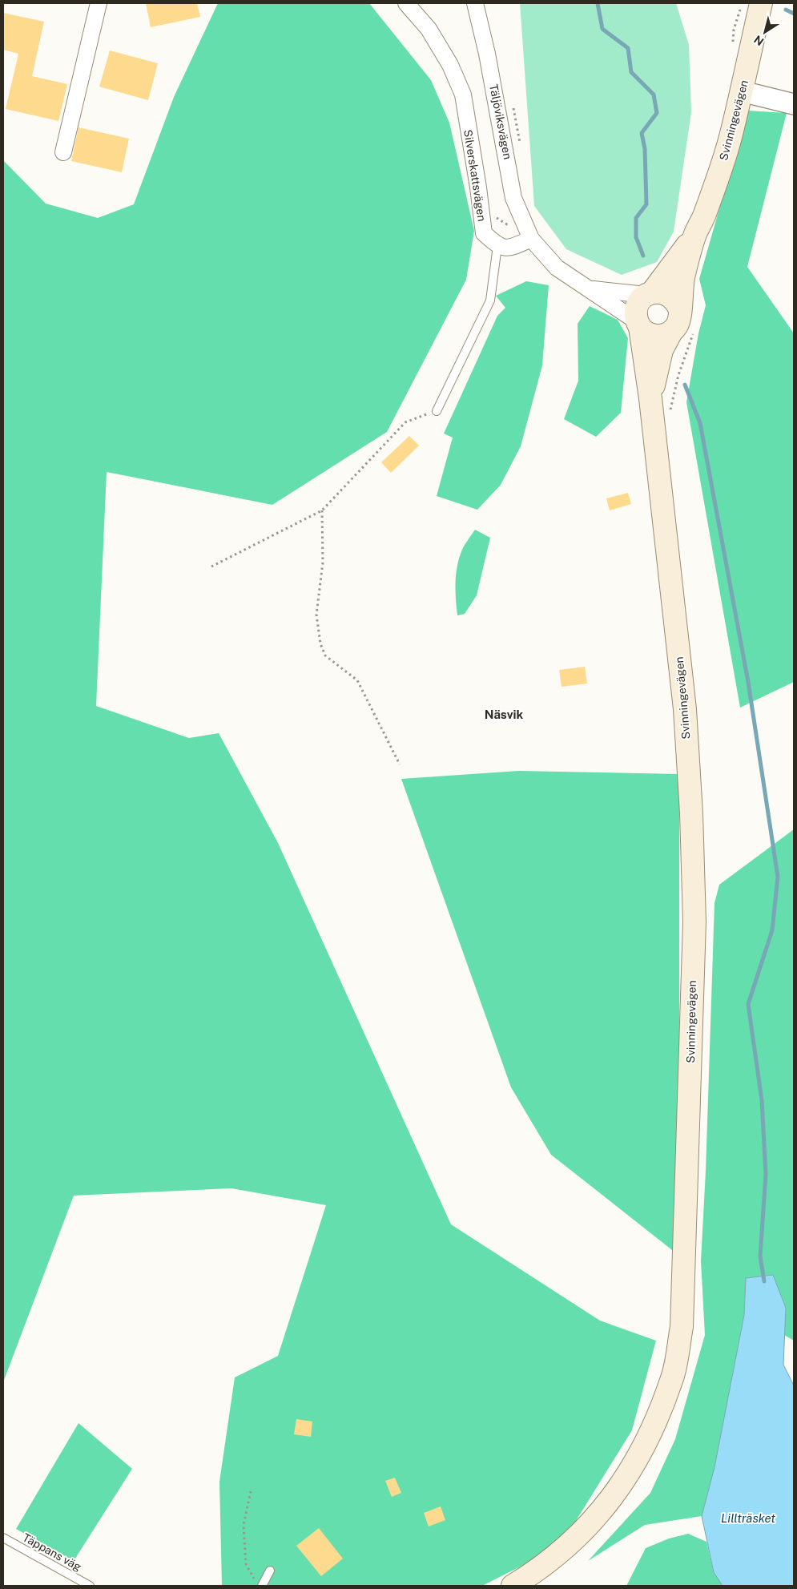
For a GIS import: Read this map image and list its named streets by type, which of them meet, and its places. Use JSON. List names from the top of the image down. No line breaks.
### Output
{"streets":{"main road":["Svinningevägen"],"street":["Täljöviksvägen","Silverskattsvägen"],"lane":["Täppans väg"]},"districts":["Näsvik"],"water":["Lillträsket"],"north":"bottom left"}
